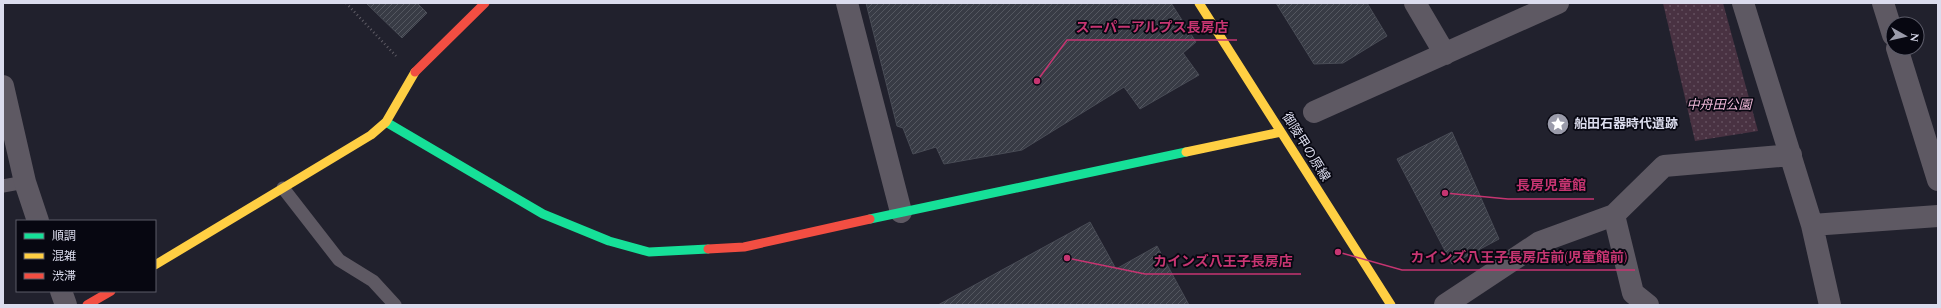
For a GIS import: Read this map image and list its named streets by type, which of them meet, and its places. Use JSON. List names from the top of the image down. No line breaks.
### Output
{"streets":{"street":["御陵甲の原線"]},"parks":["中舟田公園"],"places":{"other":["スーパーアルプス長房店","長房児童館","カインズ八王子長房店前(児童館前)","カインズ八王子長房店"],"place":["船田石器時代遺跡"]},"legend":["順調","混雑","渋滞"],"north":"right"}
